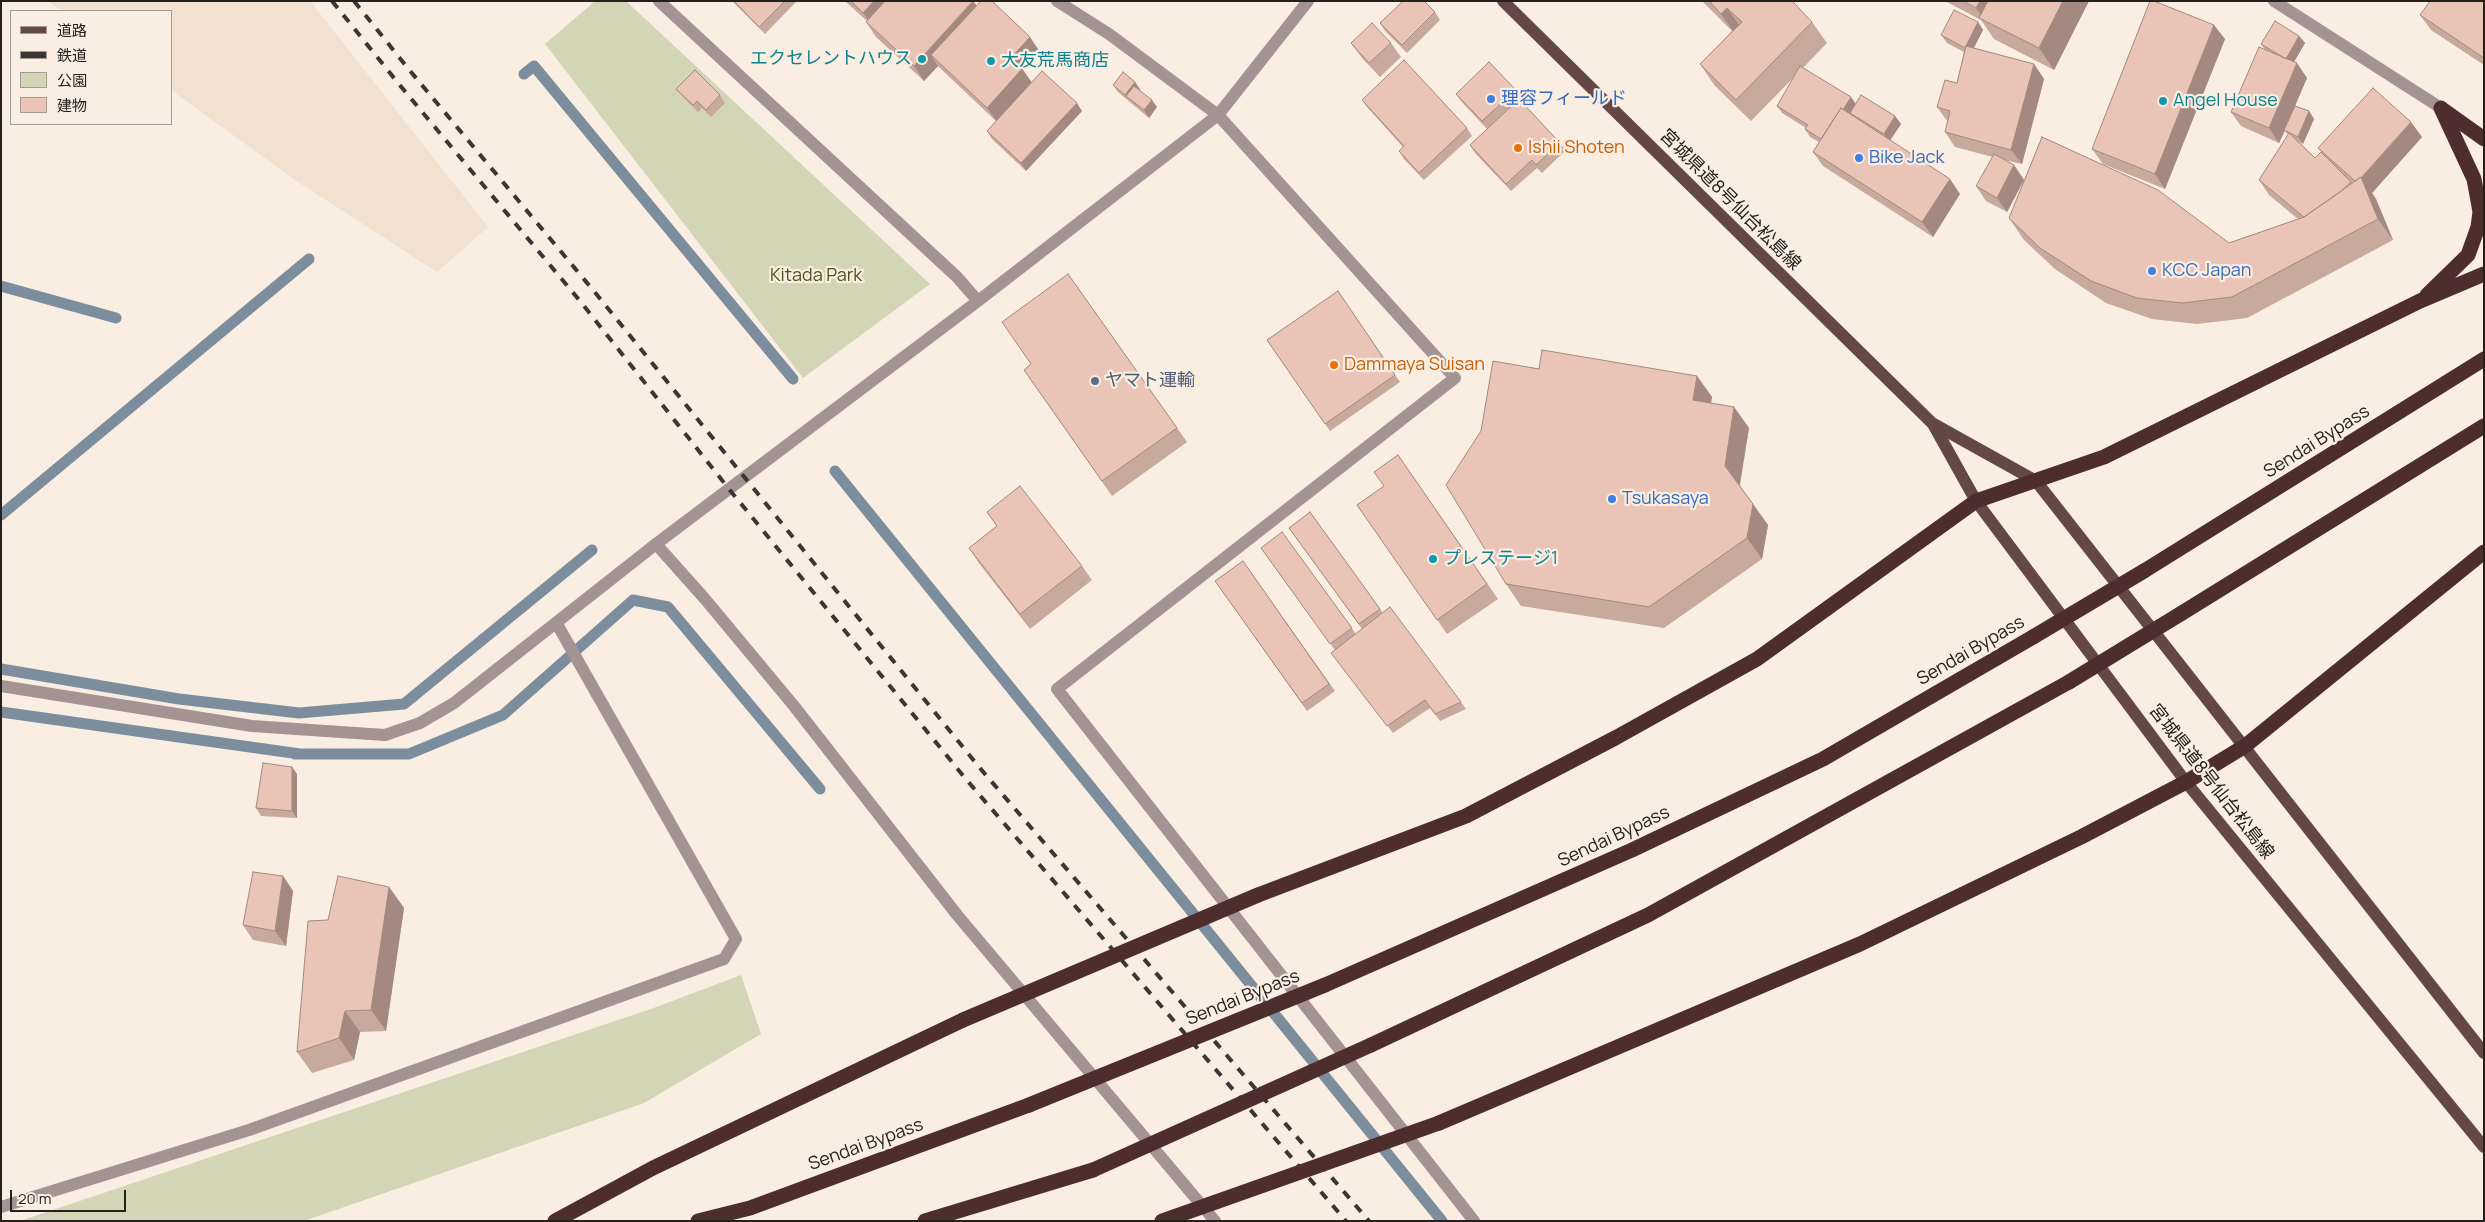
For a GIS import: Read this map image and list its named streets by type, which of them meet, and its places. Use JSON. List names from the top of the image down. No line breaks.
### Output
{"streets":{"highway":["Sendai Bypass"],"main road":["宮城県道8号仙台松島線"]},"parks":["Kitada Park"],"places":["エクセレントハウス","大友荒馬商店","理容フィールド","Angel House","Ishii Shoten","Bike Jack","KCC Japan","Dammaya Suisan","ヤマト運輸","Tsukasaya","プレステージ1"],"legend":["道路","鉄道","公園","建物"],"scale_bar":"20 m"}
